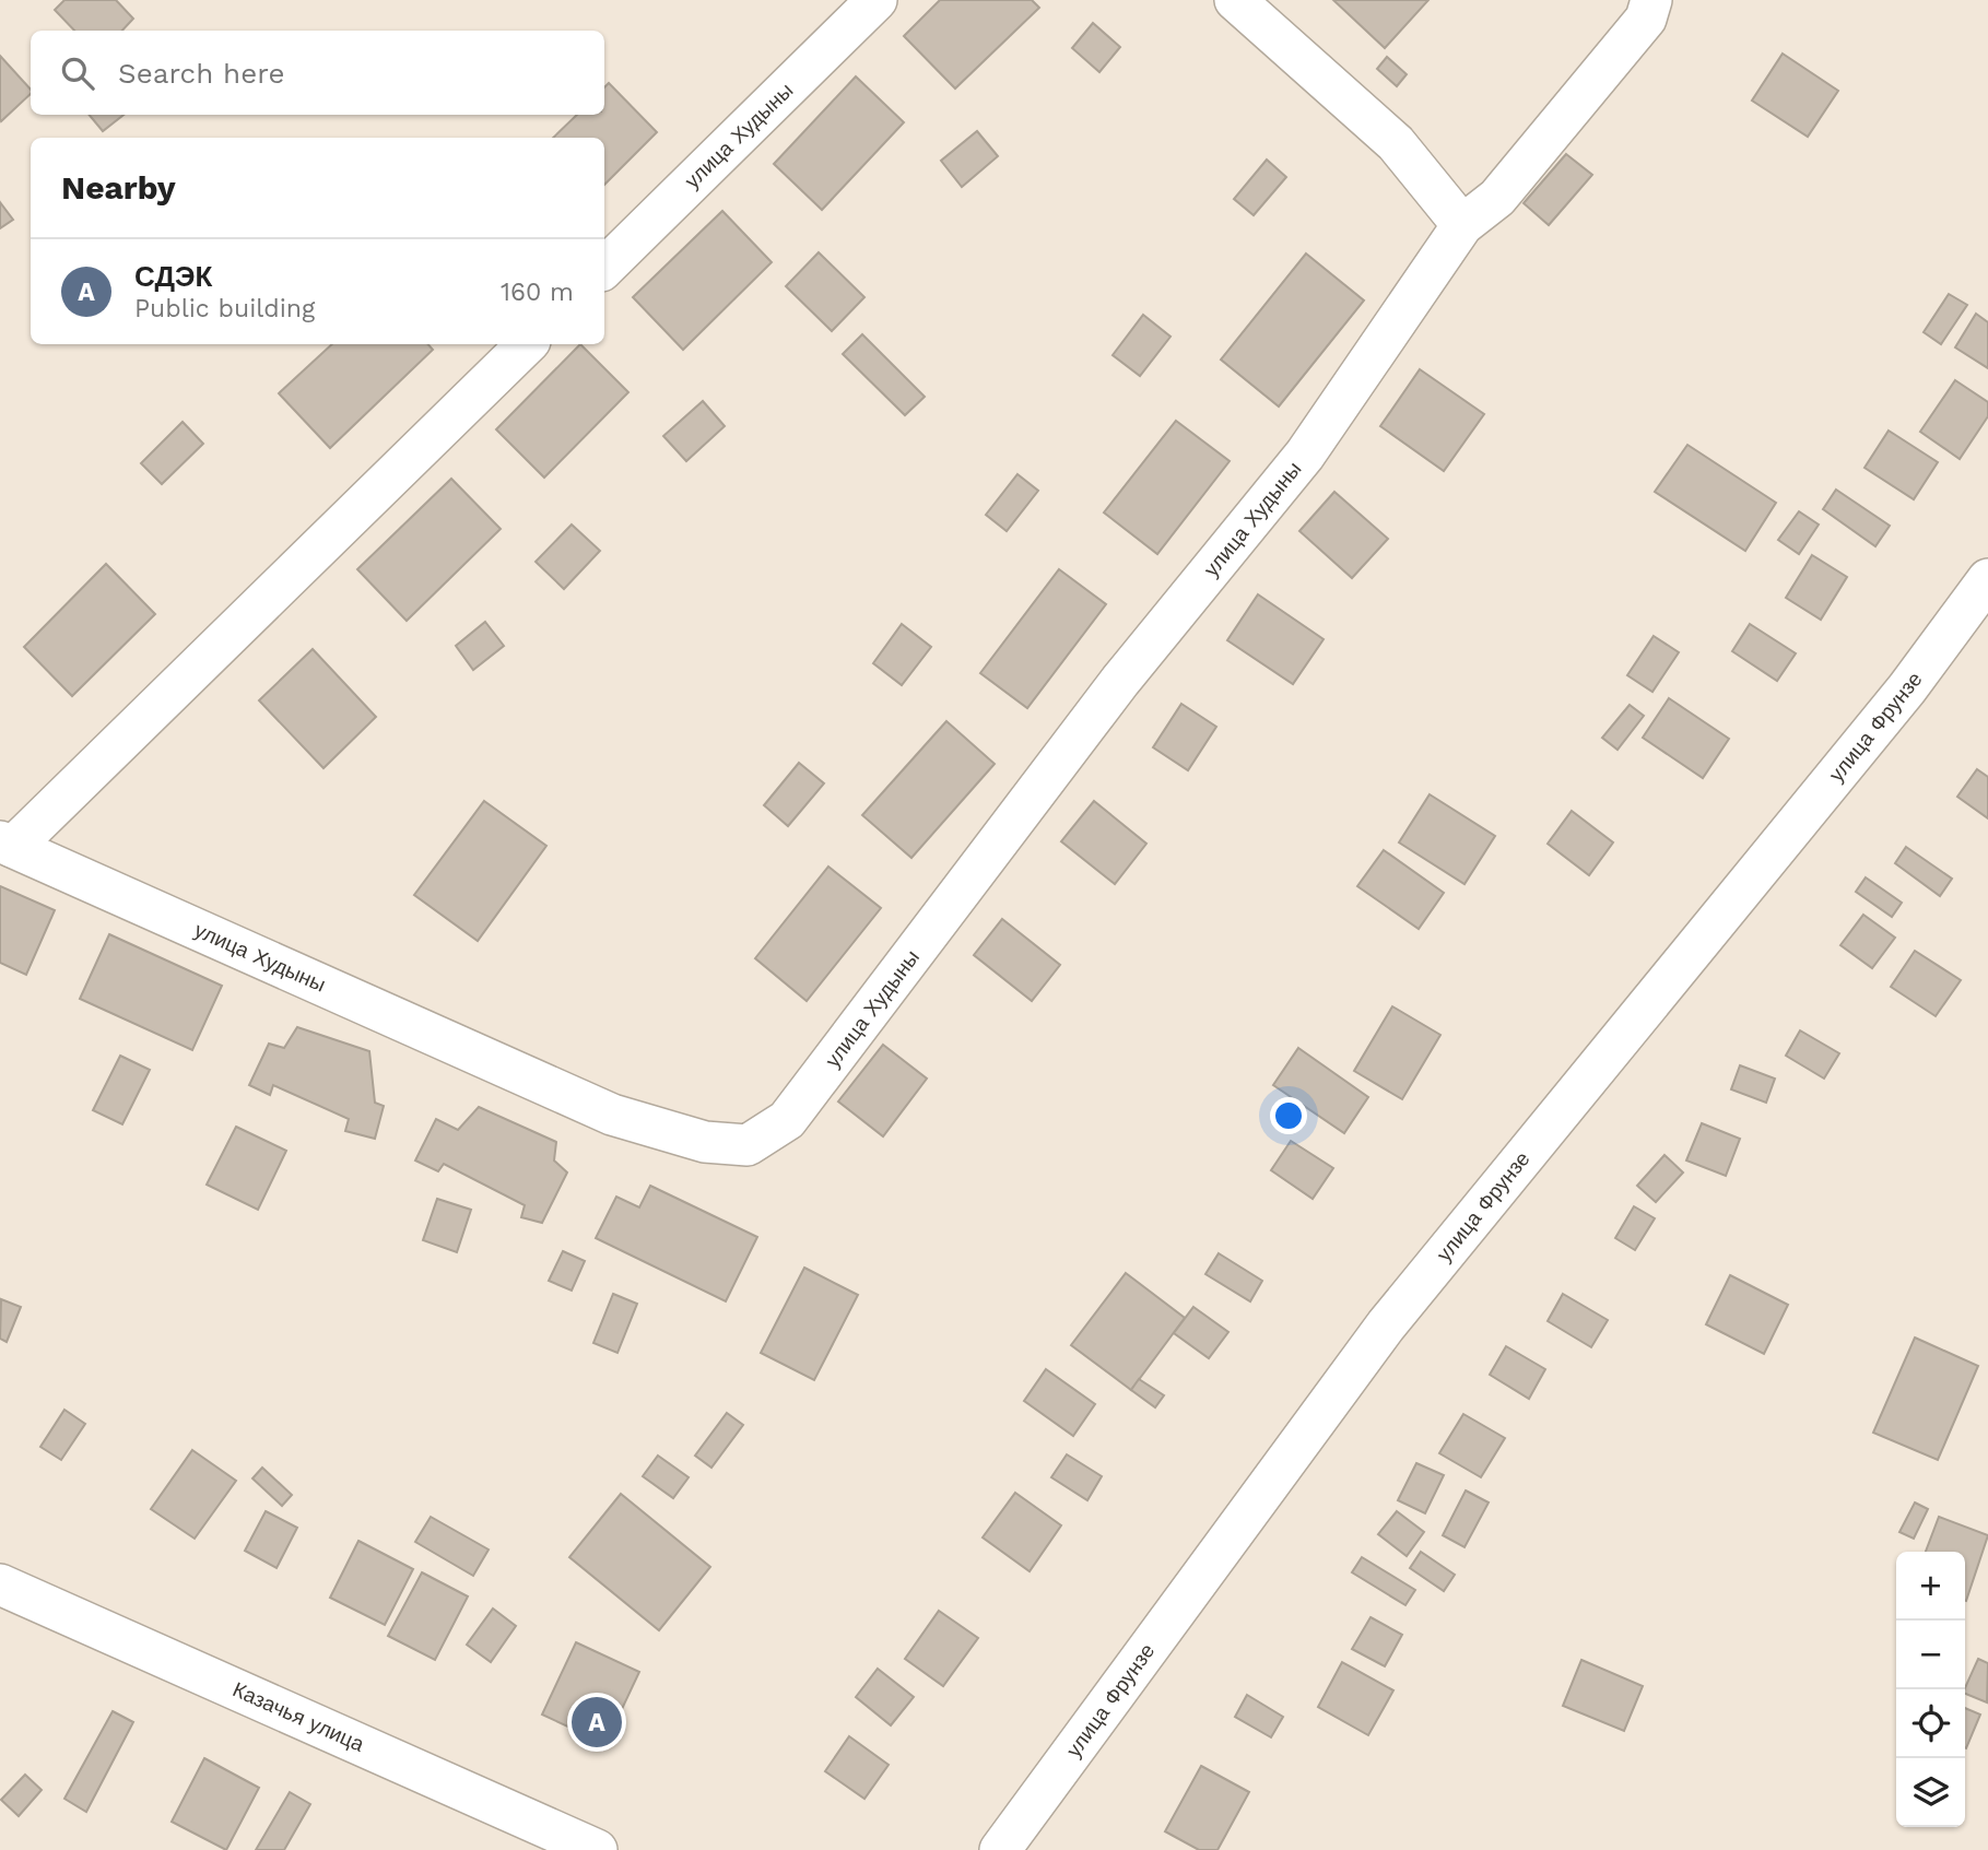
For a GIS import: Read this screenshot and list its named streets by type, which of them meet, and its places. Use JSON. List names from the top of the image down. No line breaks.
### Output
{"streets":{"street":["улица Худыны","улица Фрунзе","Казачья улица"]},"page":{"search":"Search here","heading":"Nearby","list":[{"mark":"A","name":"СДЭК","note":"Public building","value":"160 m"}],"map_buttons":["+","−"],"pins":"A"}}
